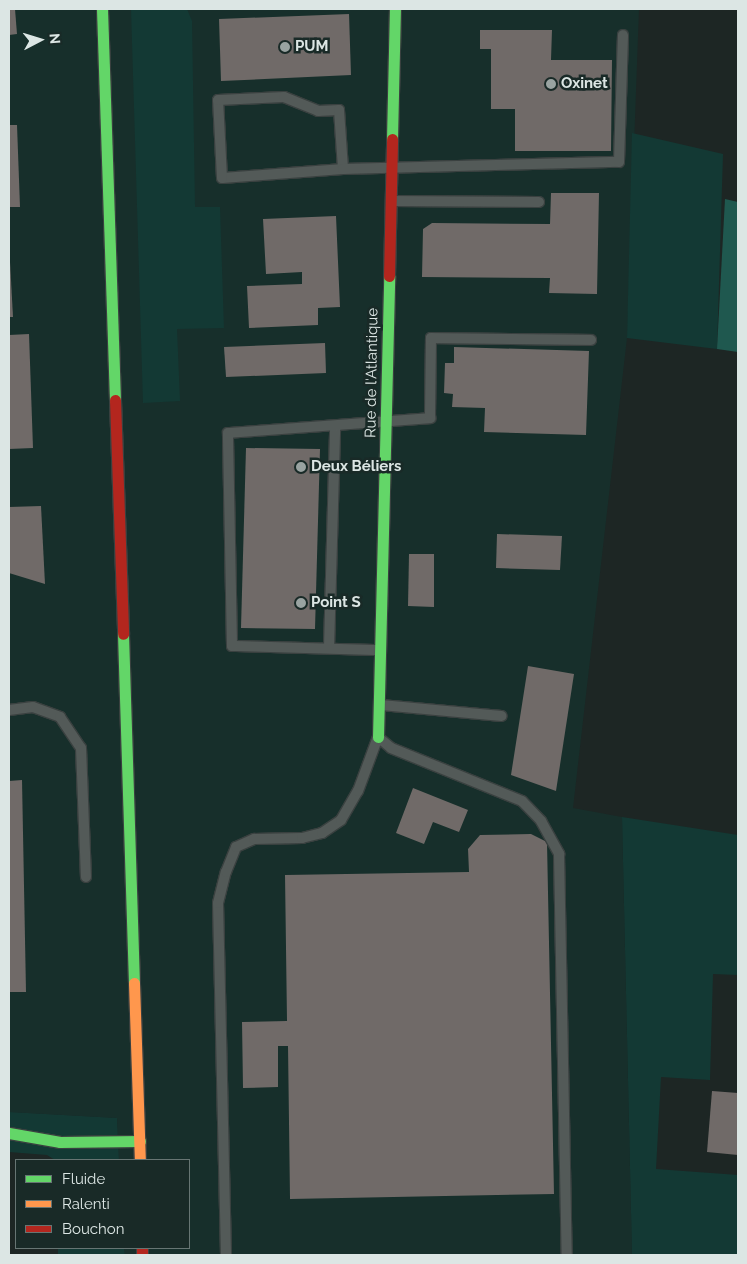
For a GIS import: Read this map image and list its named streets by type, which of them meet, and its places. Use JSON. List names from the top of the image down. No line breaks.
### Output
{"streets":{"main road":["Rue de l'Atlantique"]},"places":["PUM","Oxinet","Deux Béliers","Point S"],"legend":["Fluide","Ralenti","Bouchon"],"north":"right"}
